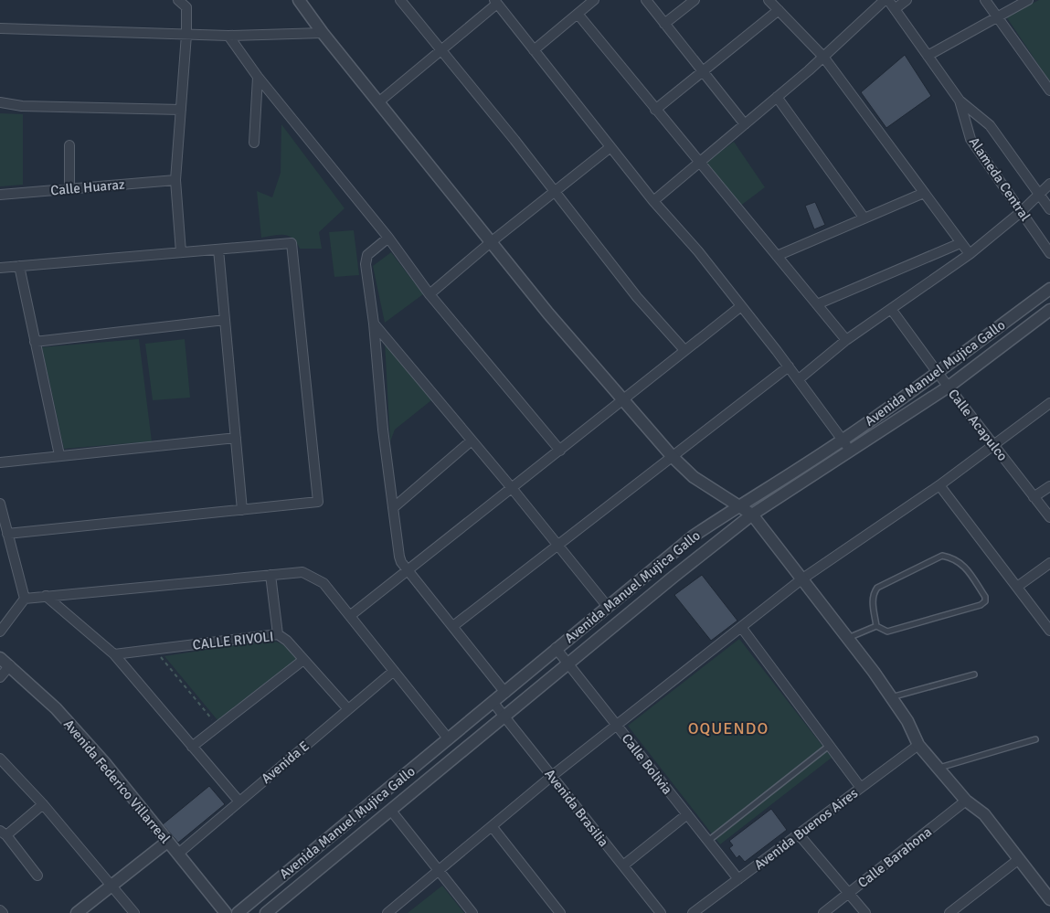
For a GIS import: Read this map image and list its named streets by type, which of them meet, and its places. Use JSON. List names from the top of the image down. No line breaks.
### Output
{"streets":{"street":["Alameda Central","Calle Huaraz","Avenida Manuel Mujica Gallo","Calle Acapulco","CALLE RIVOLI","Avenida E","Calle Bolivia","Avenida Federico Villarreal","Avenida Brasilia","Avenida Buenos Aires","Calle Barahona"]},"crossings":[["Avenida Manuel Mujica Gallo","Calle Acapulco"],["Avenida Manuel Mujica Gallo","Calle Bolivia"],["Avenida Manuel Mujica Gallo","Avenida Brasilia"],["CALLE RIVOLI","Avenida E"],["Avenida E","Avenida Federico Villarreal"],["Calle Bolivia","Avenida Buenos Aires"]],"districts":["OQUENDO"]}
